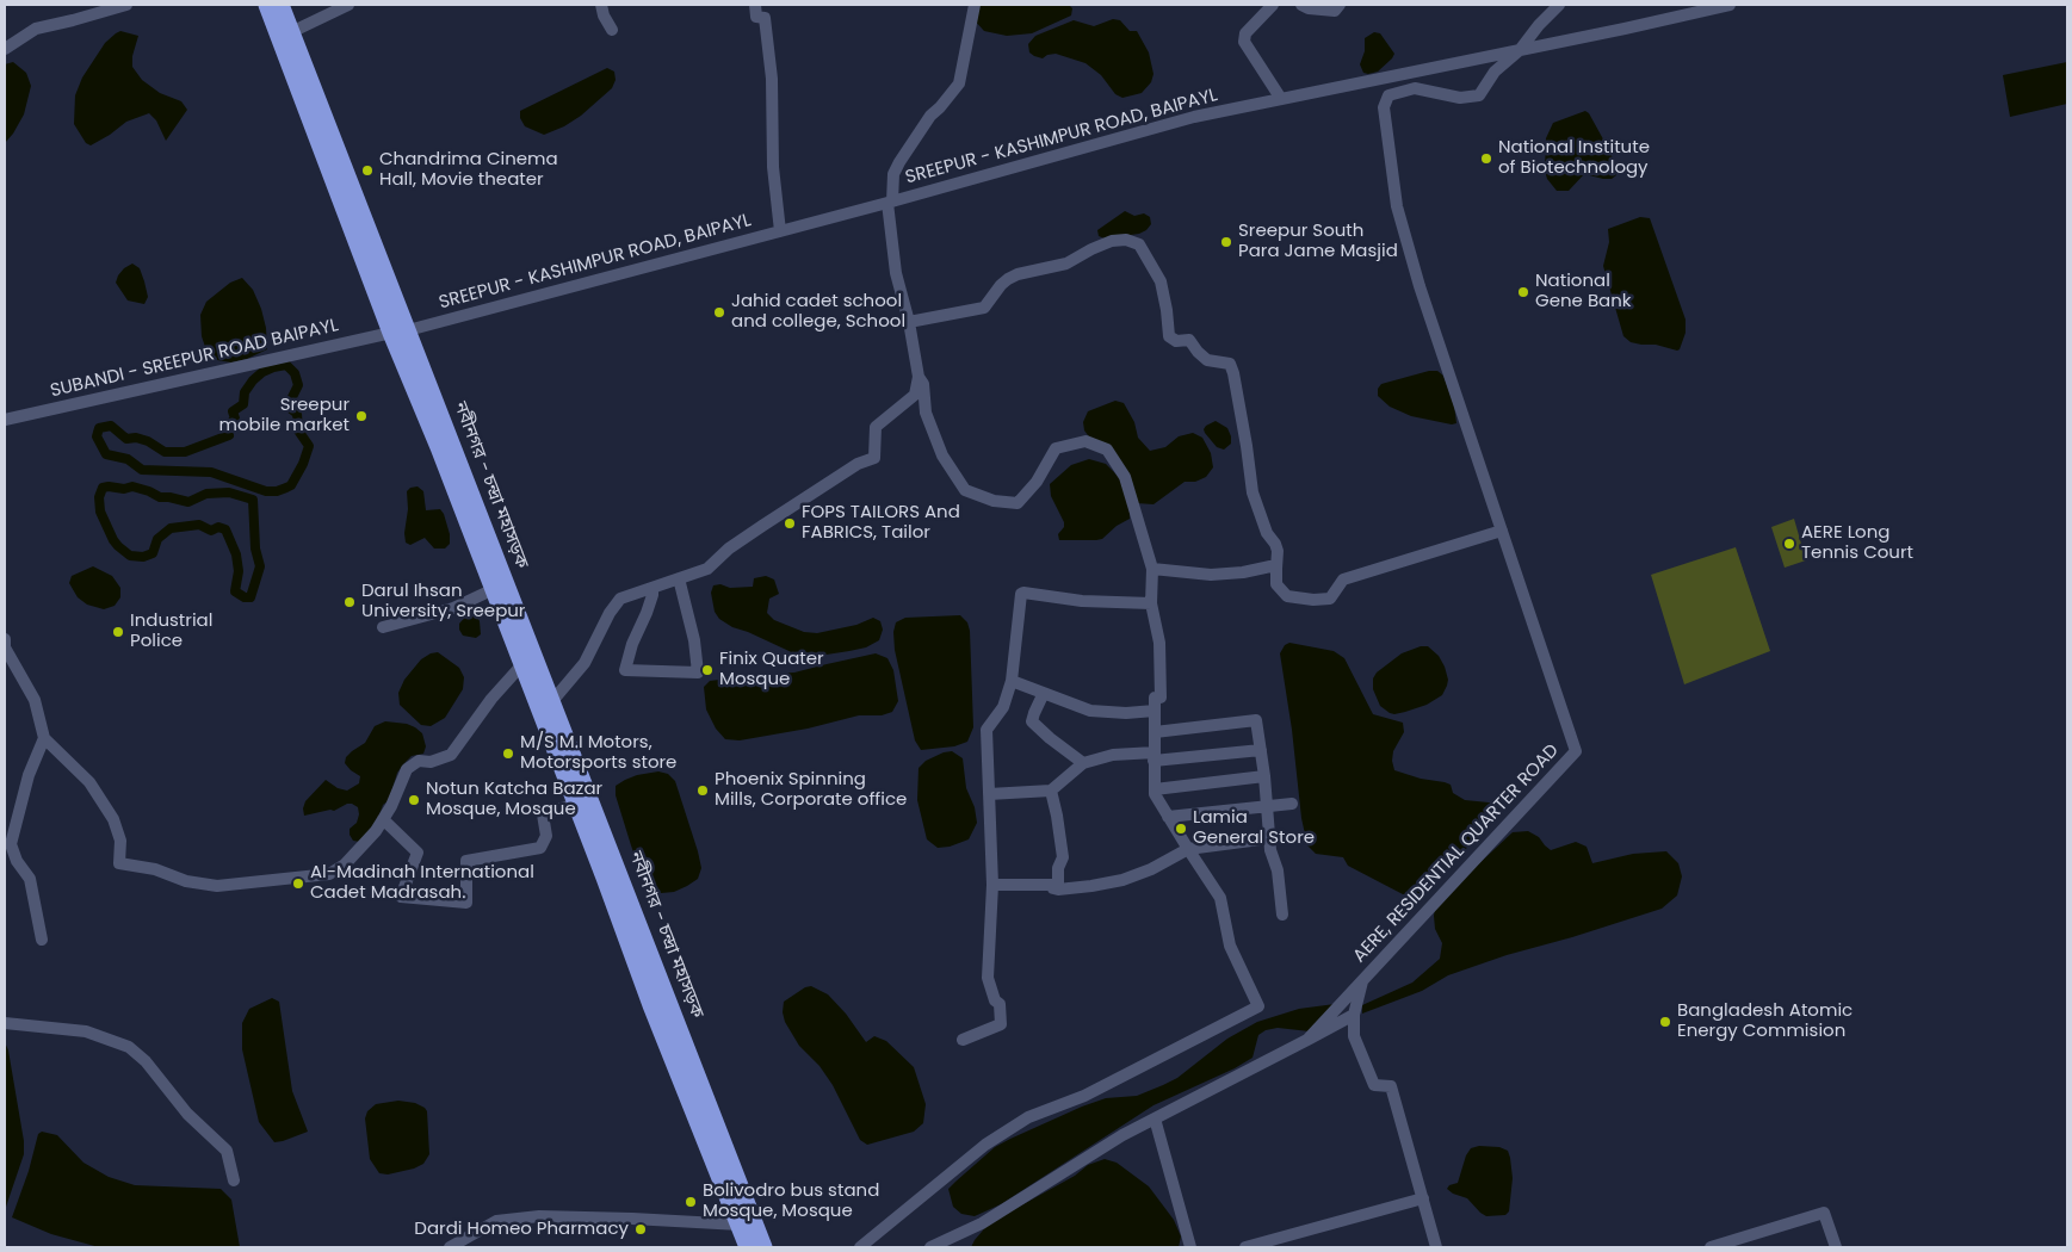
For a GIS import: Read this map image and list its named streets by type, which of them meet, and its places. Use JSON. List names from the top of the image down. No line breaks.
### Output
{"streets":{"highway":["নবীনগর - চন্দ্রা মহাসড়ক"],"street":["SREEPUR - KASHIMPUR ROAD, BAIPAYL","SUBANDI - SREEPUR ROAD BAIPAYL","AERE, RESIDENTIAL QUARTER ROAD"]},"crossings":[["SREEPUR - KASHIMPUR ROAD, BAIPAYL","SUBANDI - SREEPUR ROAD BAIPAYL"],["SREEPUR - KASHIMPUR ROAD, BAIPAYL","নবীনগর - চন্দ্রা মহাসড়ক"],["SUBANDI - SREEPUR ROAD BAIPAYL","নবীনগর - চন্দ্রা মহাসড়ক"]],"places":["National Institute of Biotechnology","Chandrima Cinema Hall, Movie theater","Sreepur South Para Jame Masjid","National Gene Bank","Jahid cadet school and college, School","Sreepur mobile market","FOPS TAILORS And FABRICS, Tailor","AERE Long Tennis Court","Darul Ihsan University, Sreepur","Industrial Police","Finix Quater Mosque","M/S M.I Motors, Motorsports store","Phoenix Spinning Mills, Corporate office","Notun Katcha Bazar Mosque, Mosque","Lamia General Store","Al-Madinah International Cadet Madrasah.","Bangladesh Atomic Energy Commision","Bolivodro bus stand Mosque, Mosque","Dardi Homeo Pharmacy"]}
